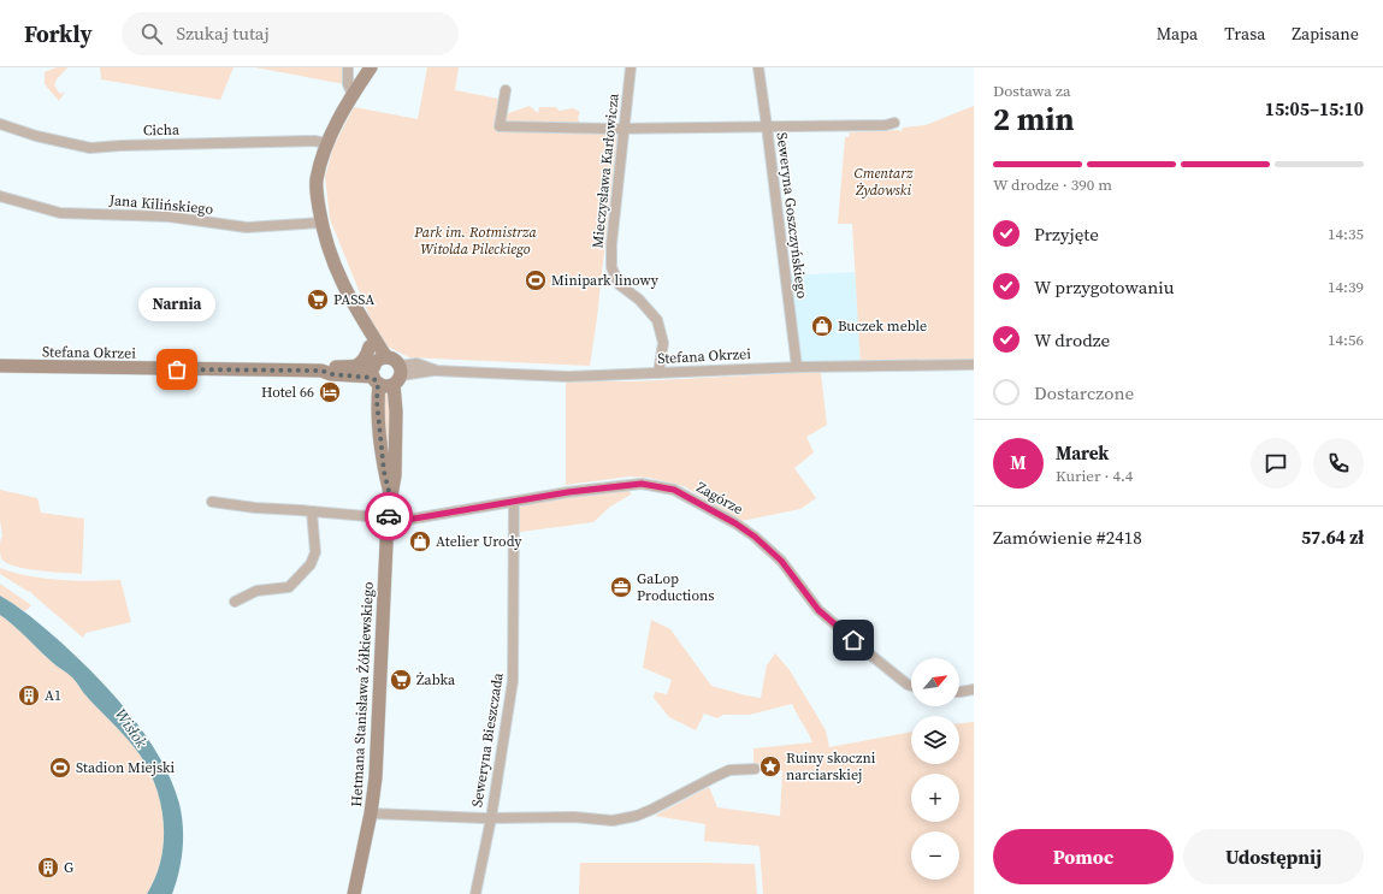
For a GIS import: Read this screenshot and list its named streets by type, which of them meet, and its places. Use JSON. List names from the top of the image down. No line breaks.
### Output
{"streets":{"street":["Cicha","Mieczysława Karłowicza","Jana Kilińskiego","Seweryna Goszczyńskiego","Stefana Okrzei","Zagórze","Hetmana Stanisława Żółkiewskiego","Seweryna Bieszczada"]},"crossings":[["Mieczysława Karłowicza","Stefana Okrzei"],["Seweryna Goszczyńskiego","Stefana Okrzei"],["Stefana Okrzei","Hetmana Stanisława Żółkiewskiego"],["Zagórze","Hetmana Stanisława Żółkiewskiego"],["Zagórze","Seweryna Bieszczada"]],"water":["Wisłok"],"parks":["Cmentarz Żydowski","Park im. Rotmistrza Witolda Pileckiego"],"places":{"sports":["Minipark linowy","Stadion Miejski"],"supermarket":["PASSA","Żabka"],"shop":["Buczek meble","Atelier Urody"],"other":["Narnia"],"hotel":["Hotel 66"],"office":["GaLop Productions"],"building":["A1","G"],"place":["Ruiny skoczni narciarskiej"]},"north":"top right","page":{"header":"Forkly","search":"Szukaj tutaj","nav":["Mapa","Trasa","Zapisane"],"heading":["2 min","Dostawa za","15:05–15:10"],"panel":["Marek","Kurier · 4.4","Zamówienie #2418","57.64 zł"],"bar":"W drodze · 390 m","list":[["Przyjęte","14:35"],["W przygotowaniu","14:39"],["W drodze","14:56"],"Dostarczone"],"bubble":"Narnia","round":"M","map_buttons":["+","−"],"buttons":["Pomoc","Udostępnij"]}}
